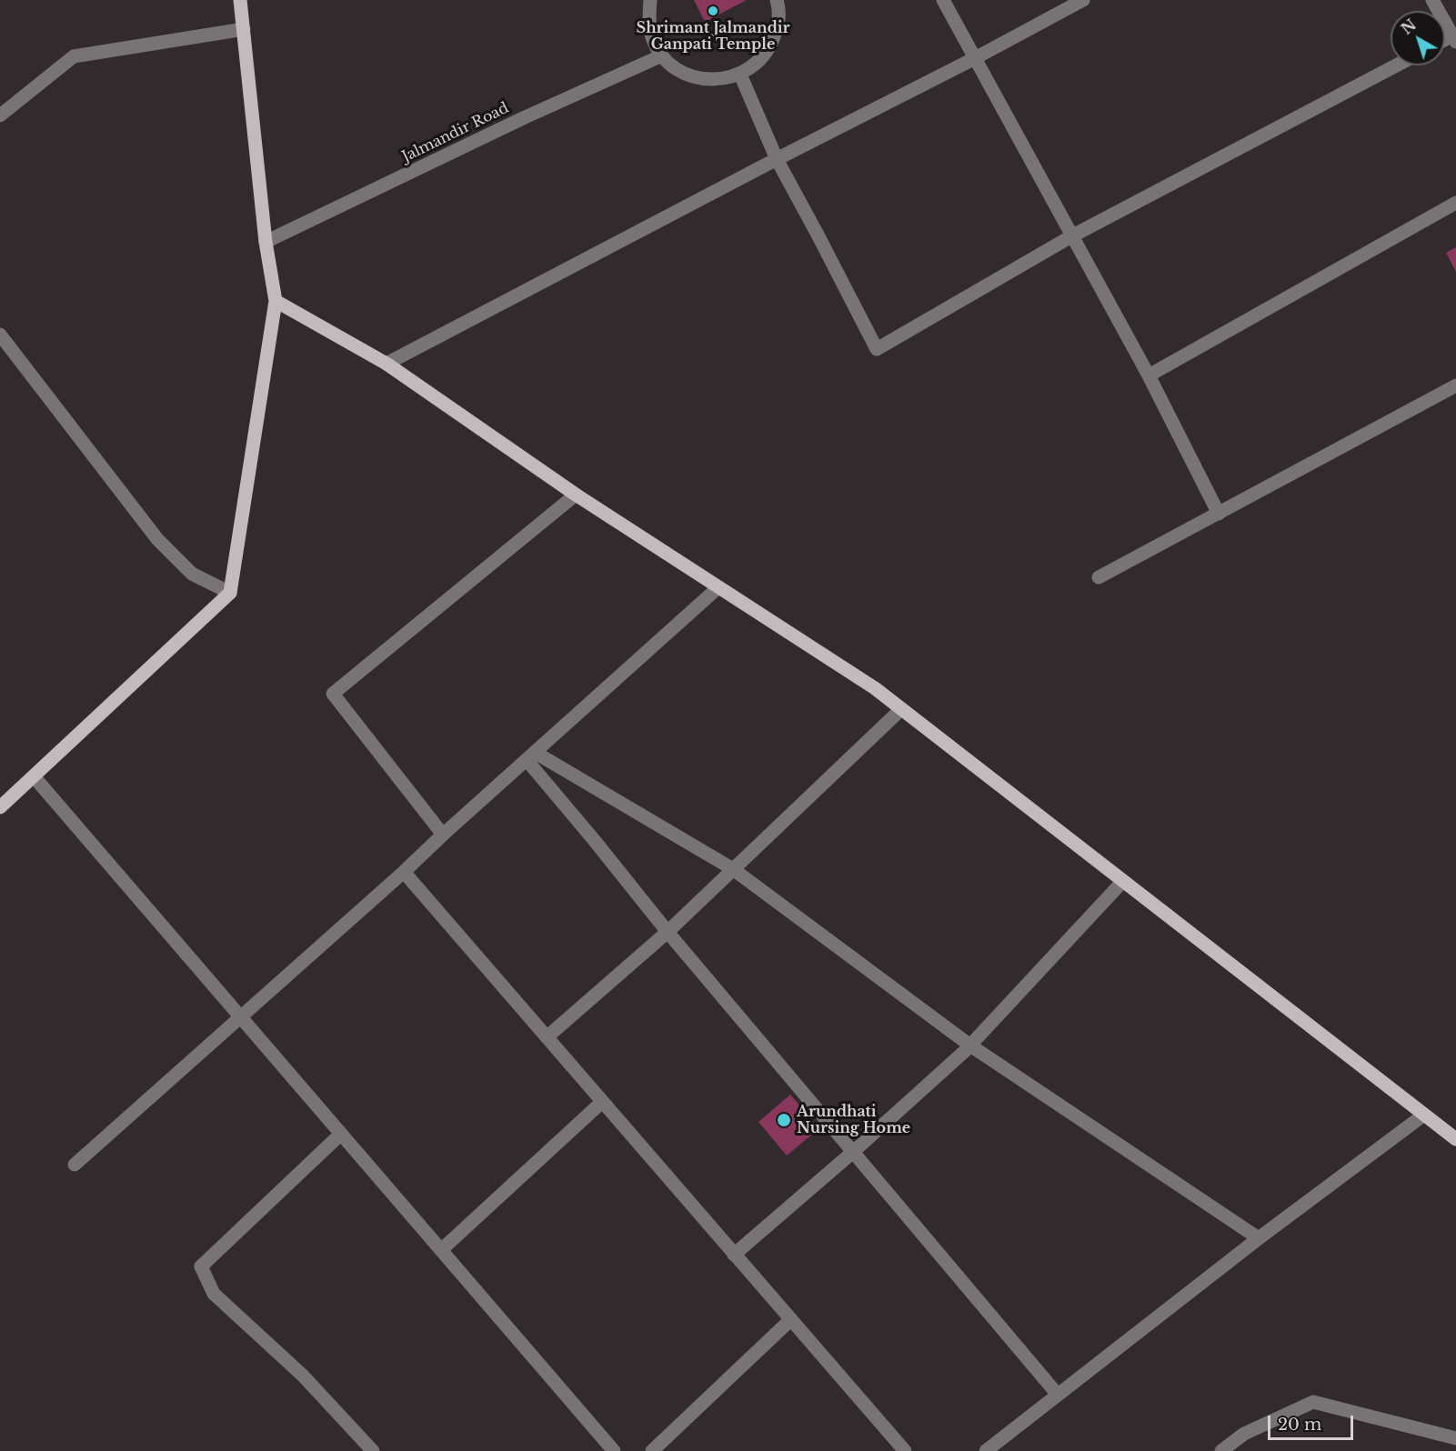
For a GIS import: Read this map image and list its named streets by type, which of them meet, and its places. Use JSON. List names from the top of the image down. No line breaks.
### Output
{"streets":{"street":["Jalmandir Road"]},"places":["Shrimant Jalmandir Ganpati Temple","Arundhati Nursing Home"],"scale_bar":"20 m","north":"top left"}
